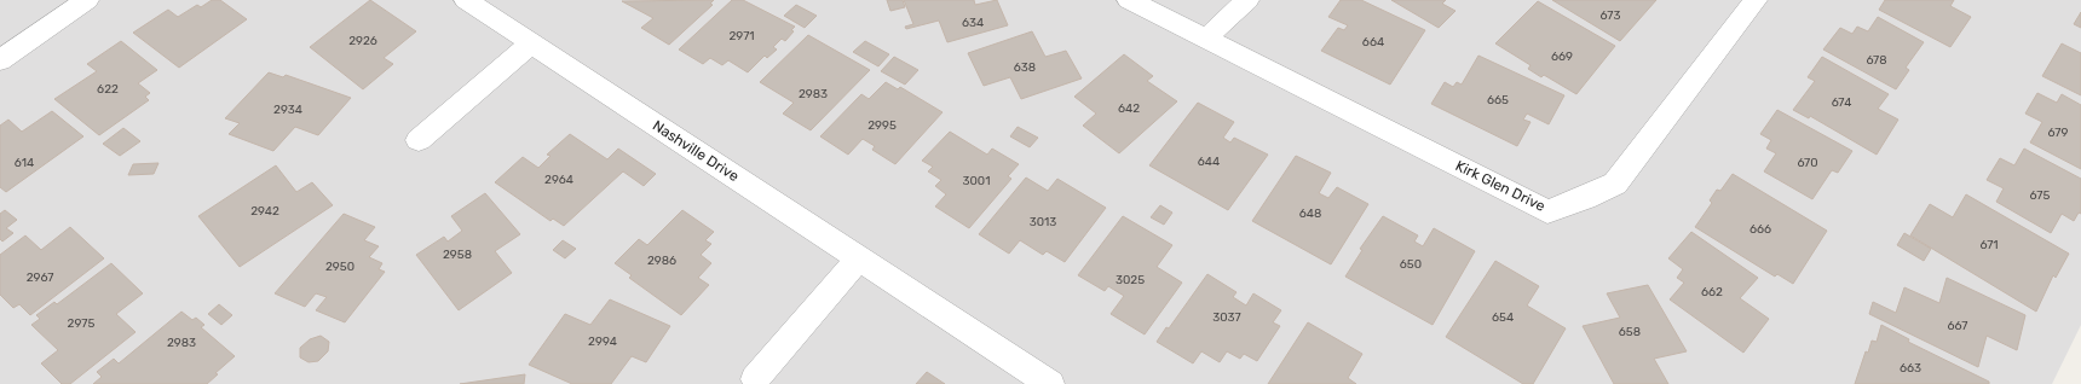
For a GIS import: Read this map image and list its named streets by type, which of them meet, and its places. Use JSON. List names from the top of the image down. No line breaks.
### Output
{"streets":{"street":["Nashville Drive","Kirk Glen Drive"]},"house_numbers":["673","634","2971","2926","664","669","678","638","622","2983","665","674","642","2934","2995","679","644","614","670","2964","3001","675","2942","648","3013","666","671","2958","2986","650","2950","2967","3025","662","3037","654","2975","667","658","2994","2983","663"]}
